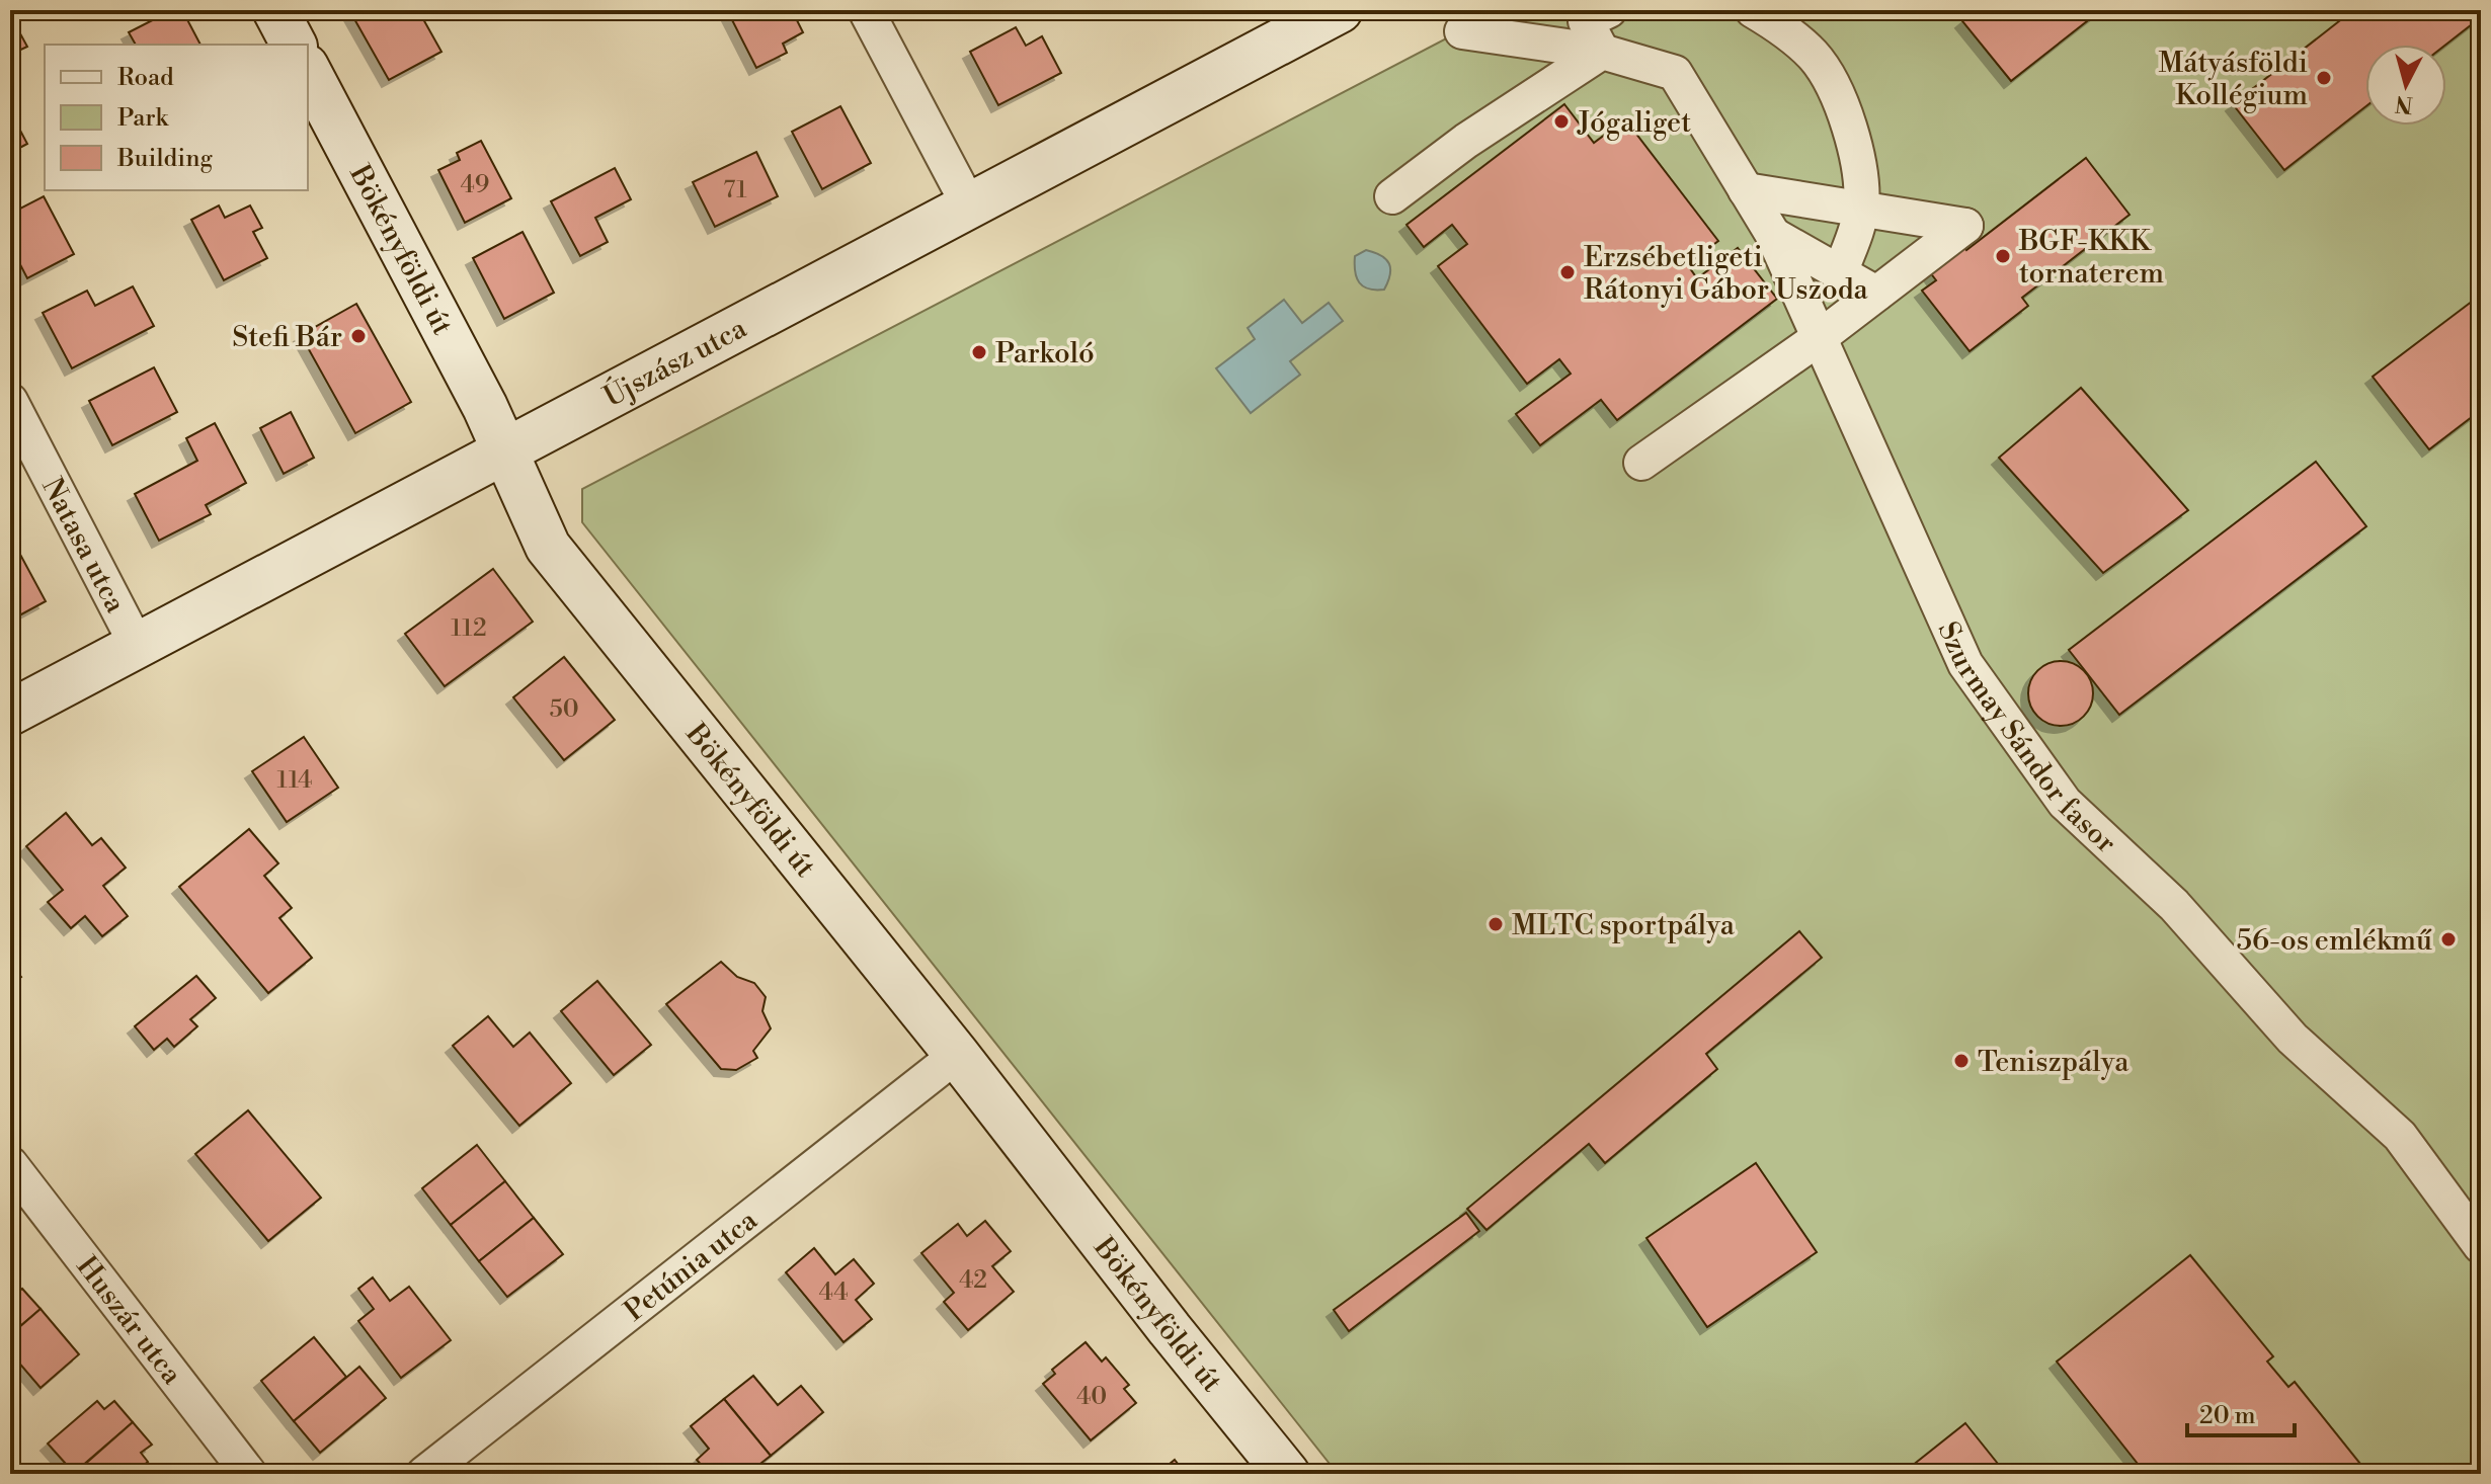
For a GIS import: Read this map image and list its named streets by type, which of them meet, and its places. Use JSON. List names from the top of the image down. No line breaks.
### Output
{"streets":{"street":["Bökényföldi út","Újszász utca","Natasa utca","Szurmay Sándor fasor","Petúnia utca","Huszár utca"]},"crossings":[["Bökényföldi út","Újszász utca"],["Bökényföldi út","Petúnia utca"],["Újszász utca","Natasa utca"]],"places":["Mátyásföldi Kollégium","Jógaliget","BGF-KKK tornaterem","Erzsébetligeti Rátonyi Gábor Uszoda","Stefi Bár","Parkoló","MLTC sportpálya","56-os emlékmű","Teniszpálya"],"house_numbers":["49","71","112","50","114","42","44","40"],"legend":["Road","Park","Building"],"scale_bar":"20 m","north":"bottom"}
